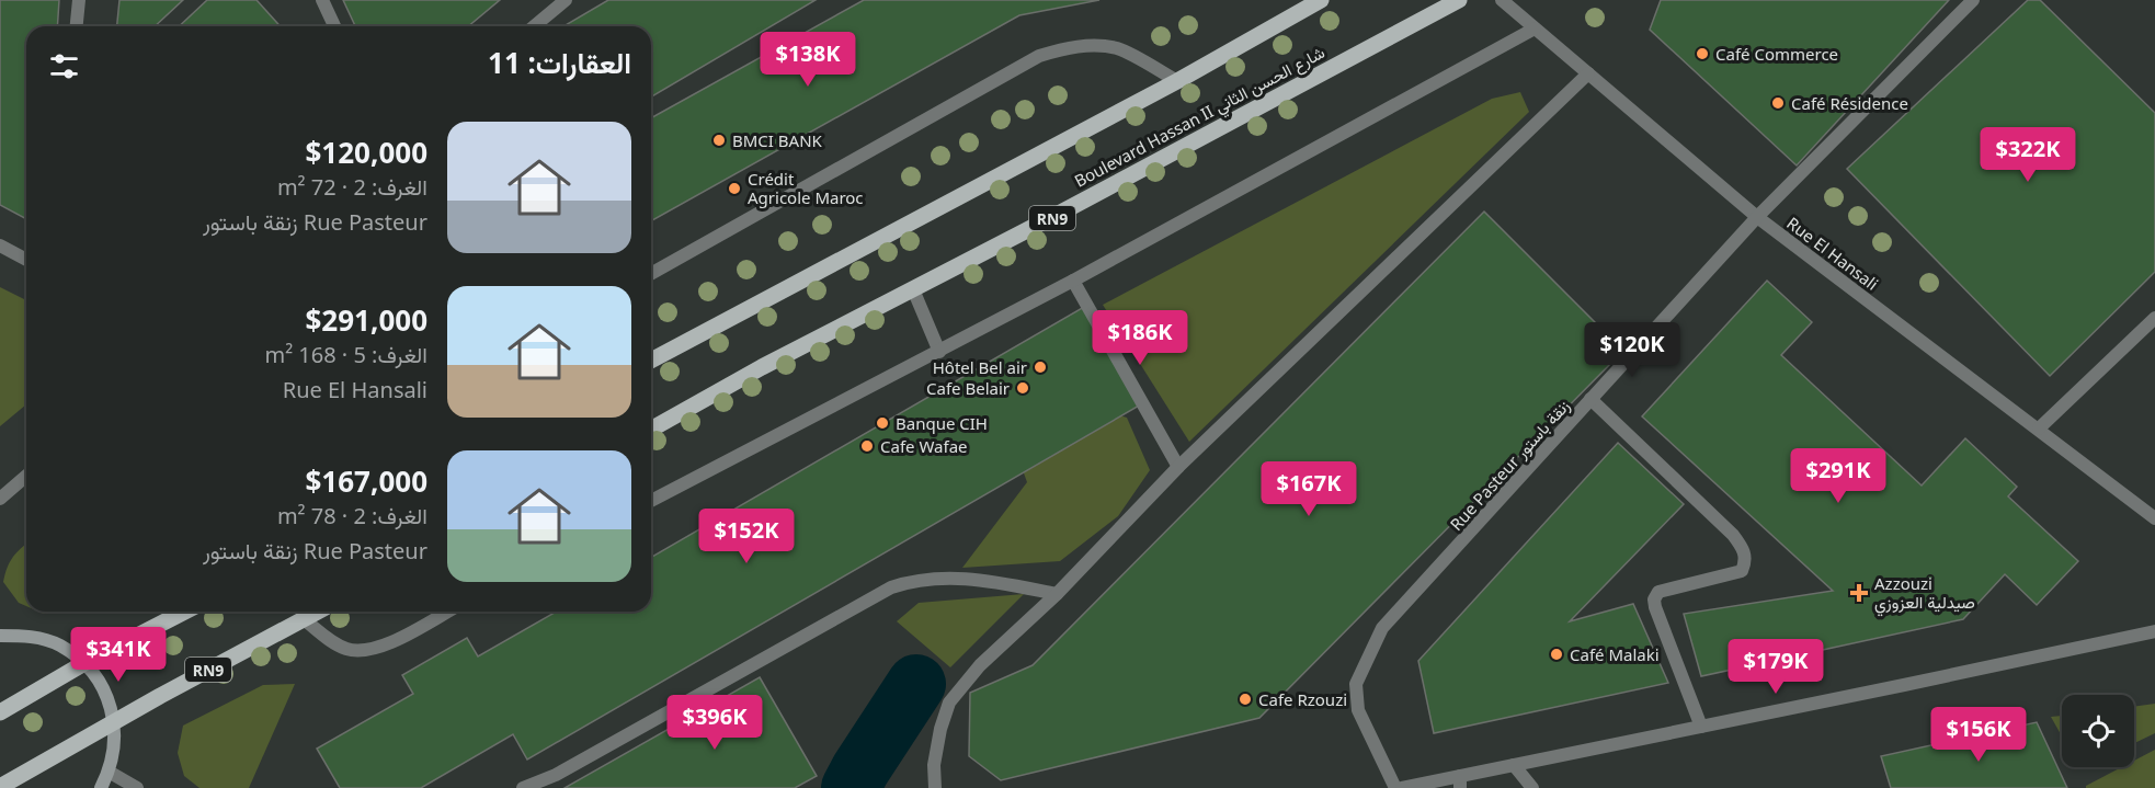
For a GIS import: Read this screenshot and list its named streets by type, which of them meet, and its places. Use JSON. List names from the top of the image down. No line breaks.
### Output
{"streets":{"main road":["Boulevard Hassan II شارع الحسن الثاني","RN9"],"street":["Rue El Hansali","Rue Pasteur زنقة باستور"]},"crossings":[["Rue El Hansali","Rue Pasteur زنقة باستور"]],"places":{"other":["Café Commerce","Café Résidence","BMCI BANK","Crédit Agricole Maroc","Hôtel Bel air","Cafe Belair","Banque CIH","Cafe Wafae","Café Malaki","Cafe Rzouzi"],"health":["Azzouzi صيدلية العزوزي"]},"page":{"heading":"العقارات: 11","price":["$138K","$322K","$186K","$120K","$291K","$167K","$152K","$341K","$179K","$396K","$156K"],"list":[{"name":"$120,000","note":"الغرف: 2 · 72 m² · Rue Pasteur زنقة باستور"},{"name":"$291,000","note":"الغرف: 5 · 168 m² · Rue El Hansali"},{"name":"$167,000","note":"الغرف: 2 · 78 m² · Rue Pasteur زنقة باستور"}]}}
